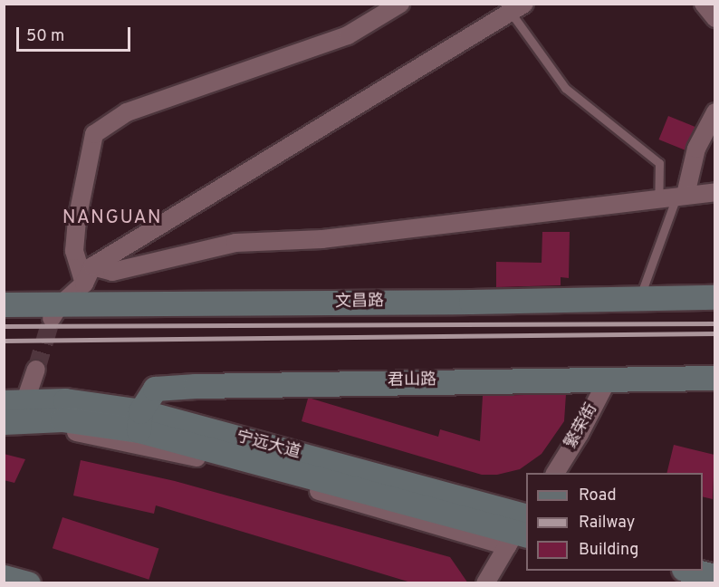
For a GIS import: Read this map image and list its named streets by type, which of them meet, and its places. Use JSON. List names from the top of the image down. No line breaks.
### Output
{"streets":{"street":["文昌路","君山路","繁荣街","宁远大道"]},"crossings":[["君山路","繁荣街"],["君山路","宁远大道"]],"districts":["NANGUAN"],"legend":["Road","Railway","Building"],"scale_bar":"50 m"}
